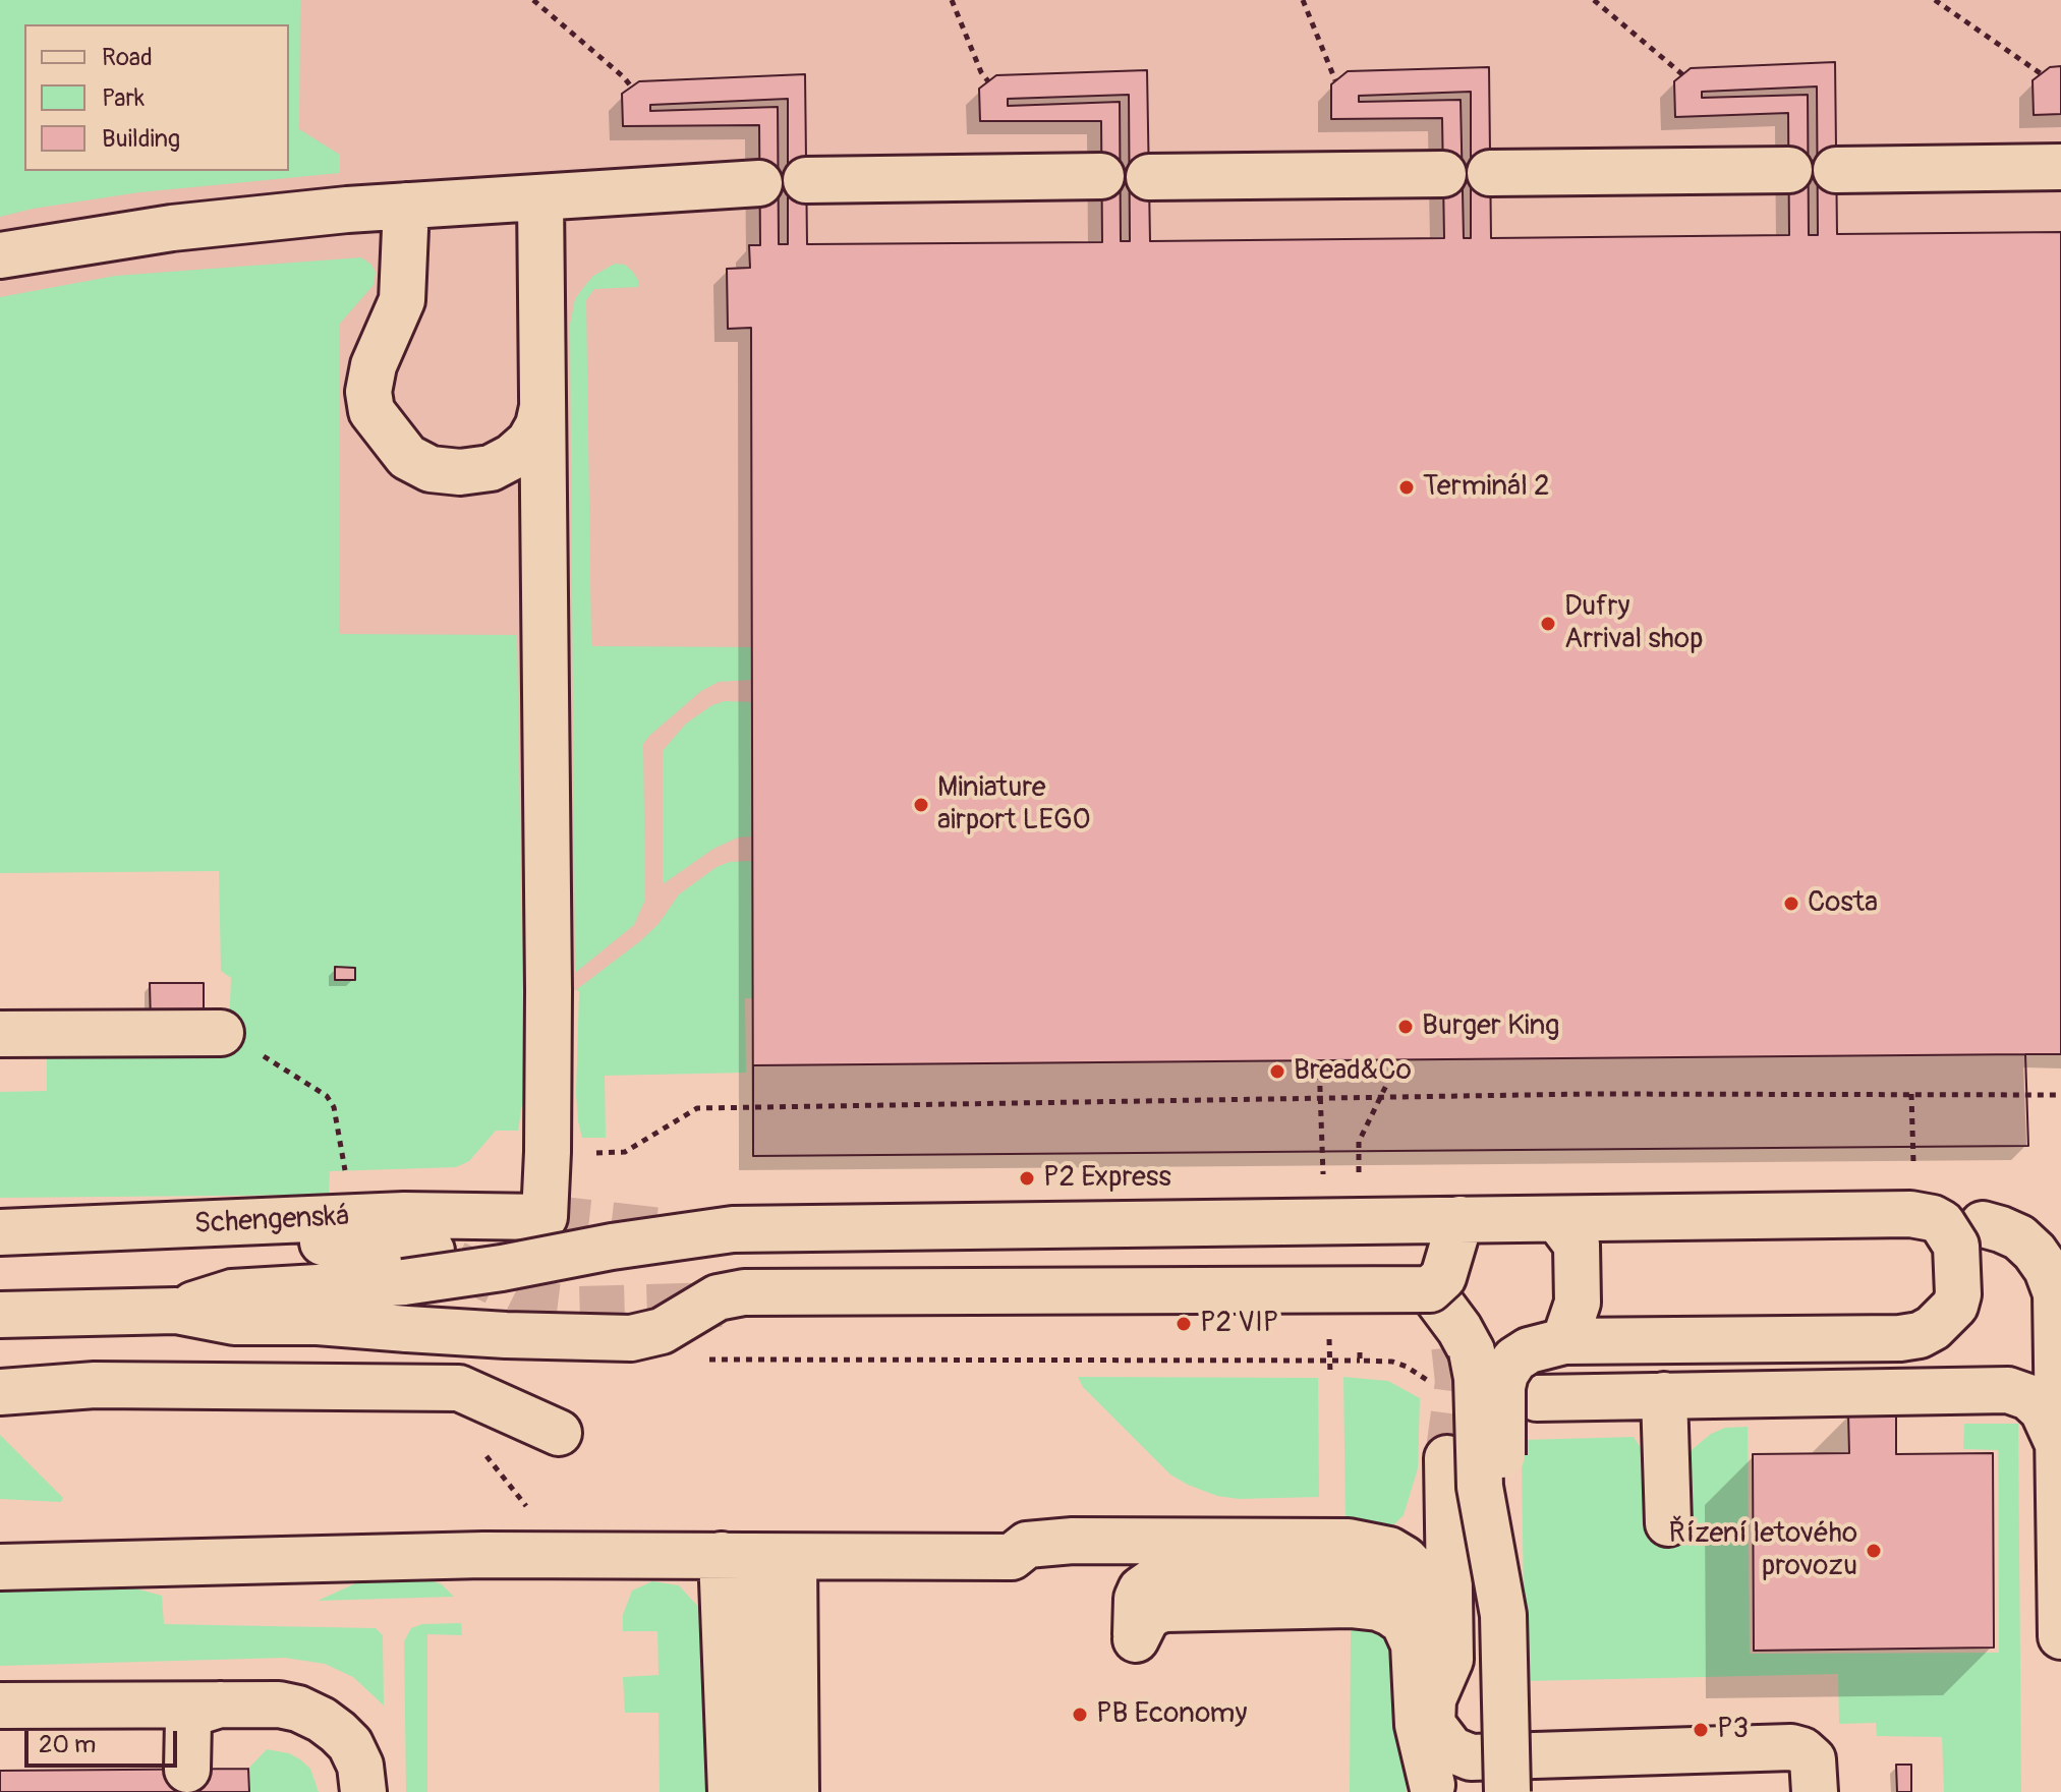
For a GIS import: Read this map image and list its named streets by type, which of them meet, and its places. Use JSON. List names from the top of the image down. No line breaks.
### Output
{"streets":{"street":["Schengenská"]},"places":["Terminál 2","Dufry Arrival shop","Miniature airport LEGO","Costa","Burger King","Bread&Co","P2 Express","P2 VIP","Řízení letového provozu","PB Economy","P3"],"legend":["Road","Park","Building"],"scale_bar":"20 m"}
